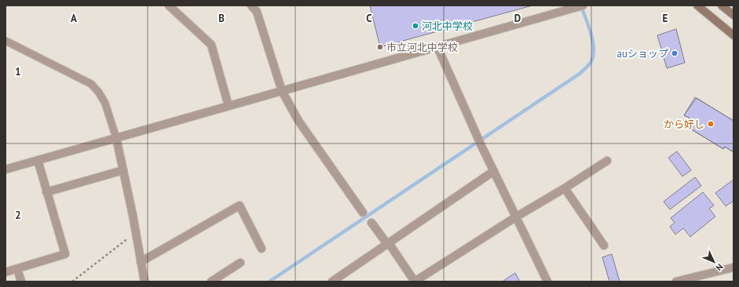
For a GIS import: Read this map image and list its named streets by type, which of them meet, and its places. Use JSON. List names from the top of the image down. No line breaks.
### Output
{"places":["河北中学校","市立河北中学校","auショップ","から好し"],"north":"bottom right","grid":{"columns":["A","B","C","D","E"],"rows":["1","2"]}}
